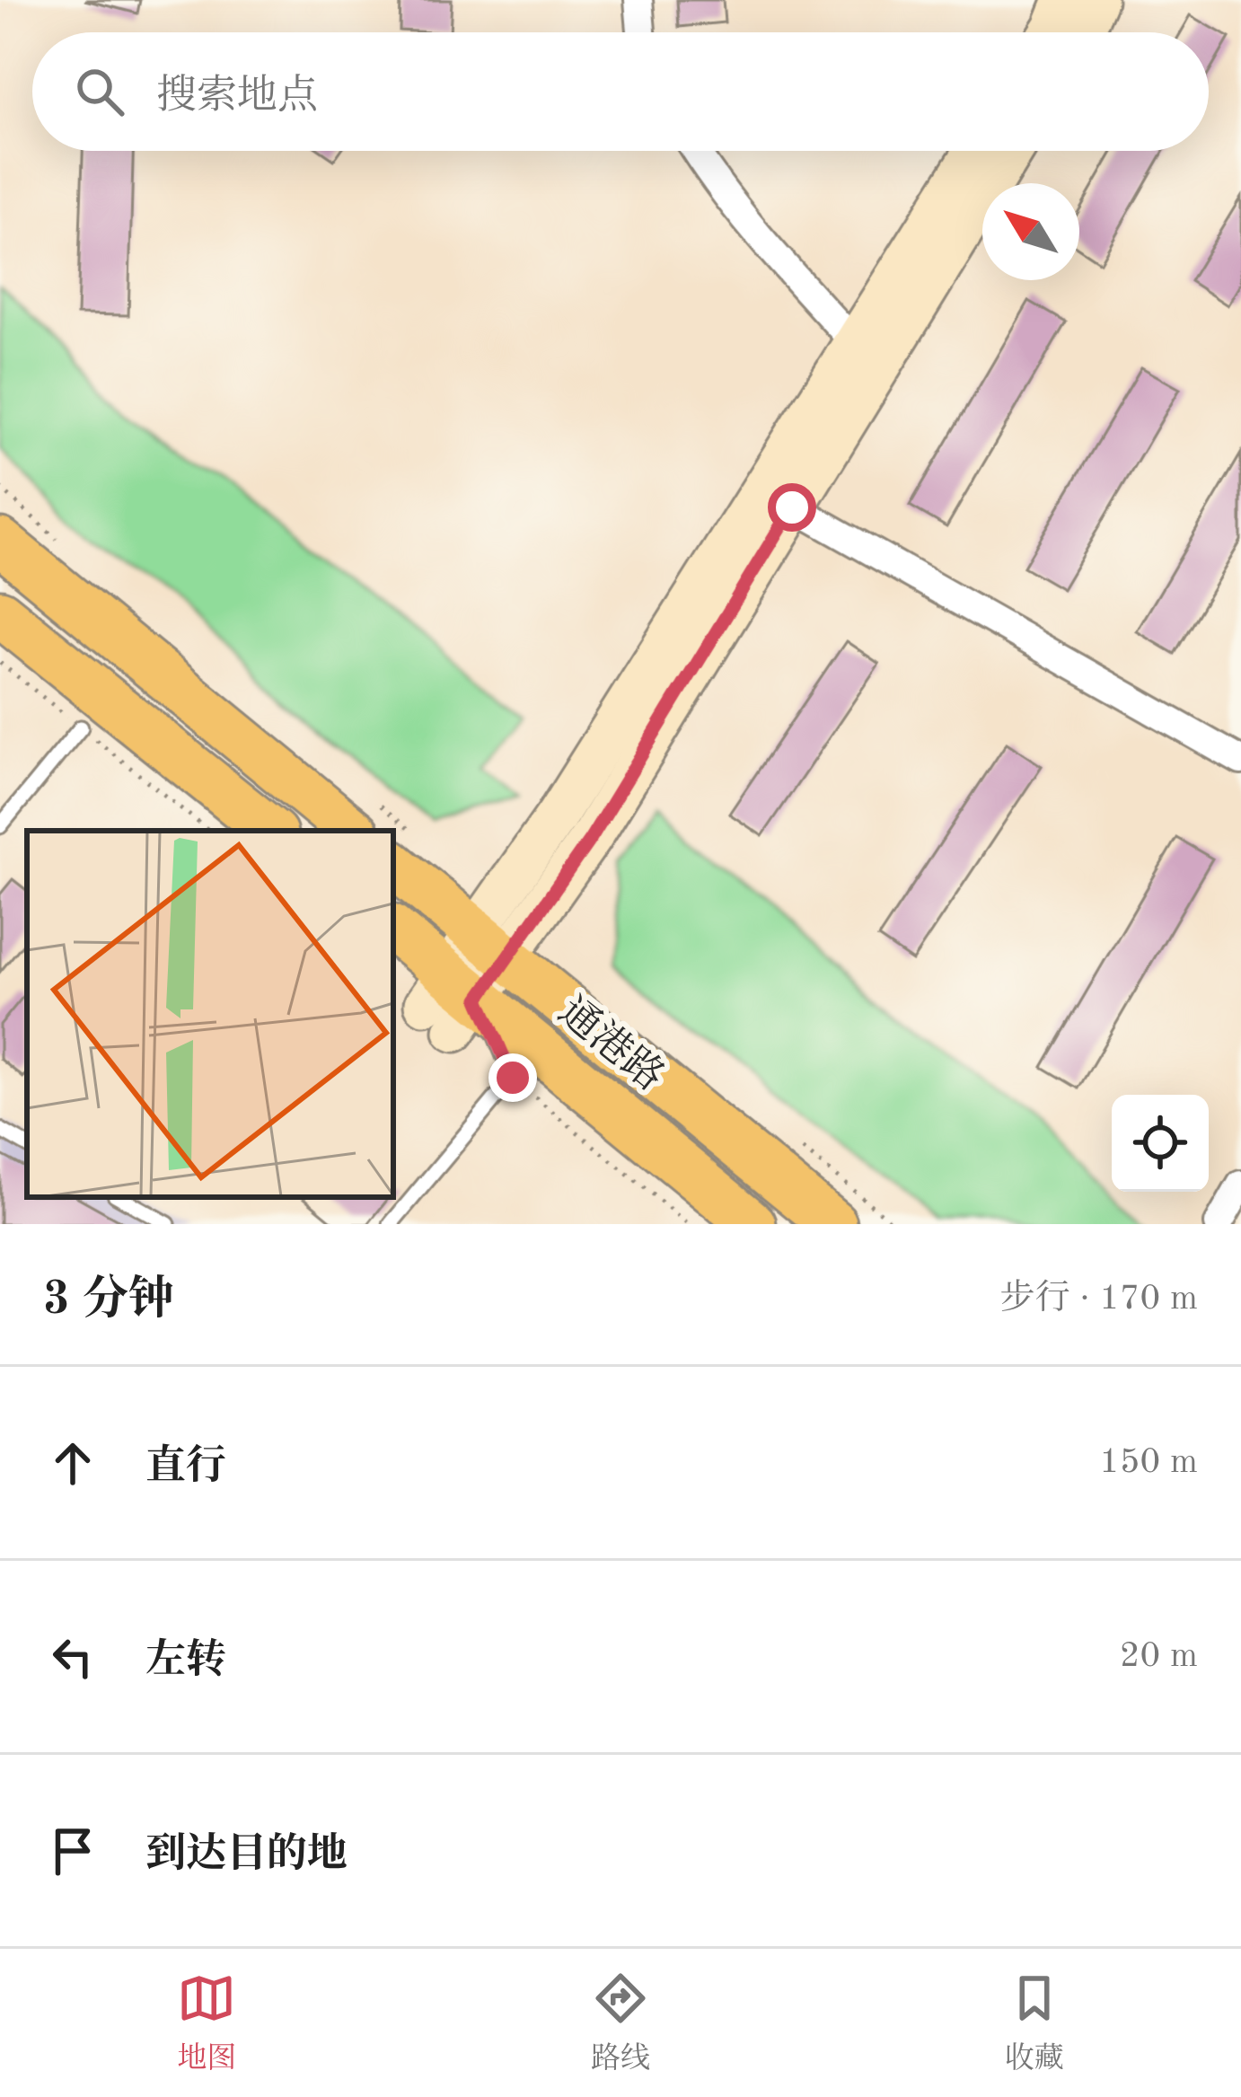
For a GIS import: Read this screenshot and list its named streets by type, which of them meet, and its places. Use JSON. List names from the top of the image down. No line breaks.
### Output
{"streets":{"highway":["通港路"]},"north":"top left","page":{"search":"搜索地点","heading":["3 分钟","步行 · 170 m"],"list":[["直行","150 m"],["左转","20 m"],"到达目的地"],"nav":["地图","路线","收藏"]}}
